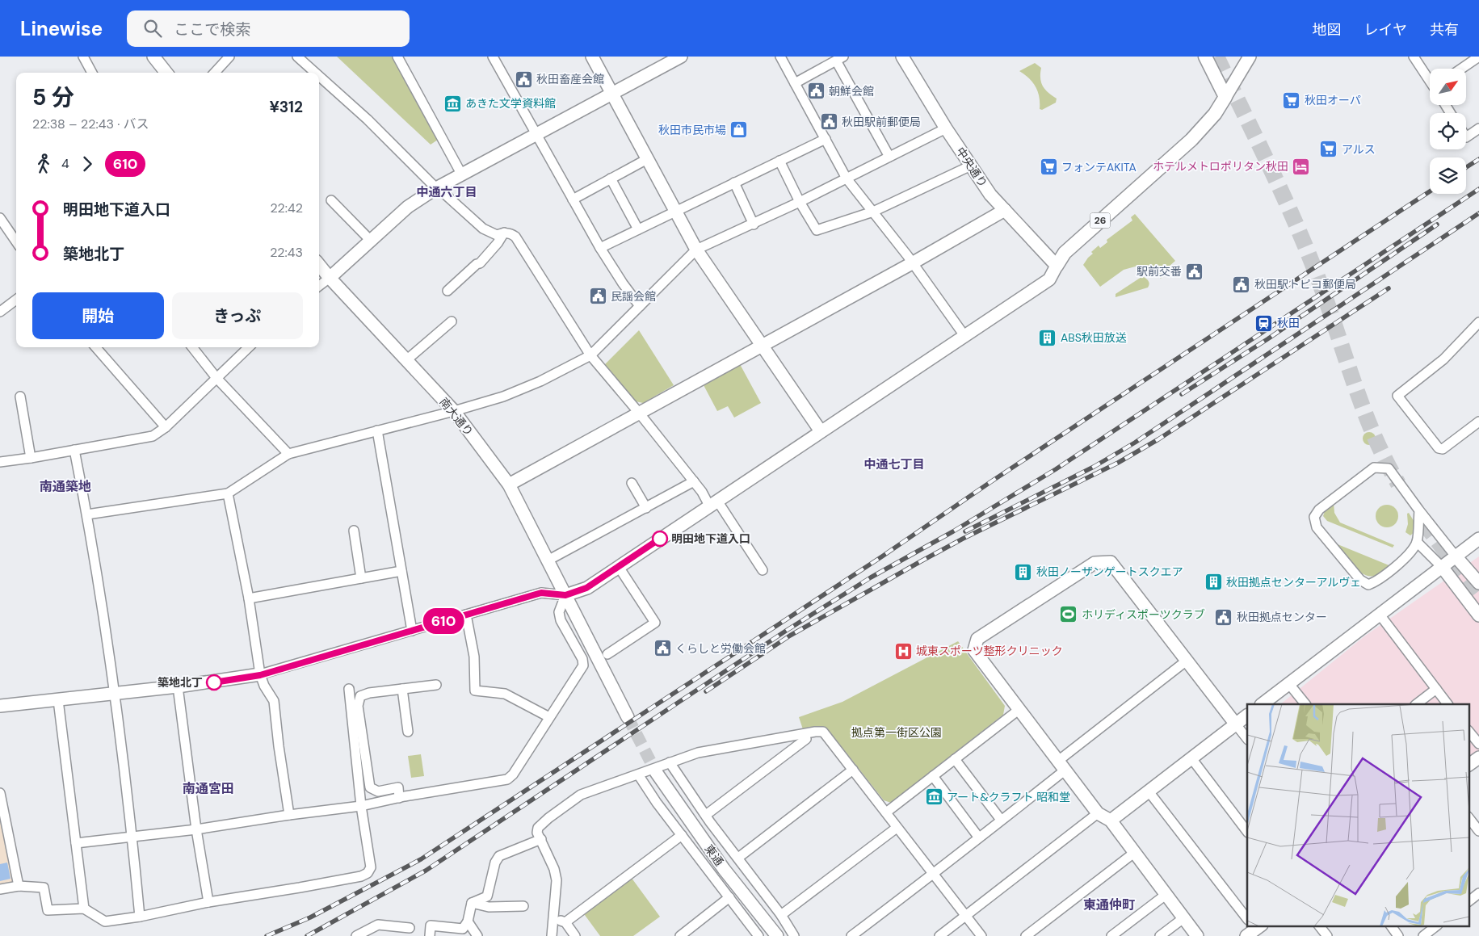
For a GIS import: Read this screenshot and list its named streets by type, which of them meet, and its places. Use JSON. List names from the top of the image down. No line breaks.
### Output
{"streets":{"main road":["26"],"street":["中央通り","南大通り","東通"]},"crossings":[["中央通り","26"]],"districts":["中通六丁目","中通七丁目","南通築地","南通宮田","東通仲町"],"parks":["拠点第一街区公園"],"places":{"public building":["秋田畜産会館","朝鮮会館","秋田駅前郵便局","駅前交番","秋田駅トピコ郵便局","民謡会館","秋田拠点センター","くらしと労働会館"],"supermarket":["秋田オーパ","アルス","フォンテAKITA"],"museum":["あきた文学資料館","アート&クラフト 昭和堂"],"shop":["秋田市民市場"],"hotel":["ホテルメトロポリタン秋田"],"station":["秋田"],"building":["ABS秋田放送","秋田ノーザンゲートスクエア","秋田拠点センターアルヴェ"],"other":["明田地下道入口","築地北丁"],"sports":["ホリディスポーツクラブ"],"hospital":["城東スポーツ整形クリニック"]},"lines":["bus line 610"],"north":"top right","page":{"header":"Linewise","search":"ここで検索","nav":["地図","レイヤ","共有"],"on_map":"610","heading":["5 分","22:38 – 22:43 · バス","¥312"],"legs":["4","610"],"list":[{"name":"明田地下道入口","value":"22:42"},{"name":"築地北丁","value":"22:43"}],"buttons":["開始","きっぷ"]}}
